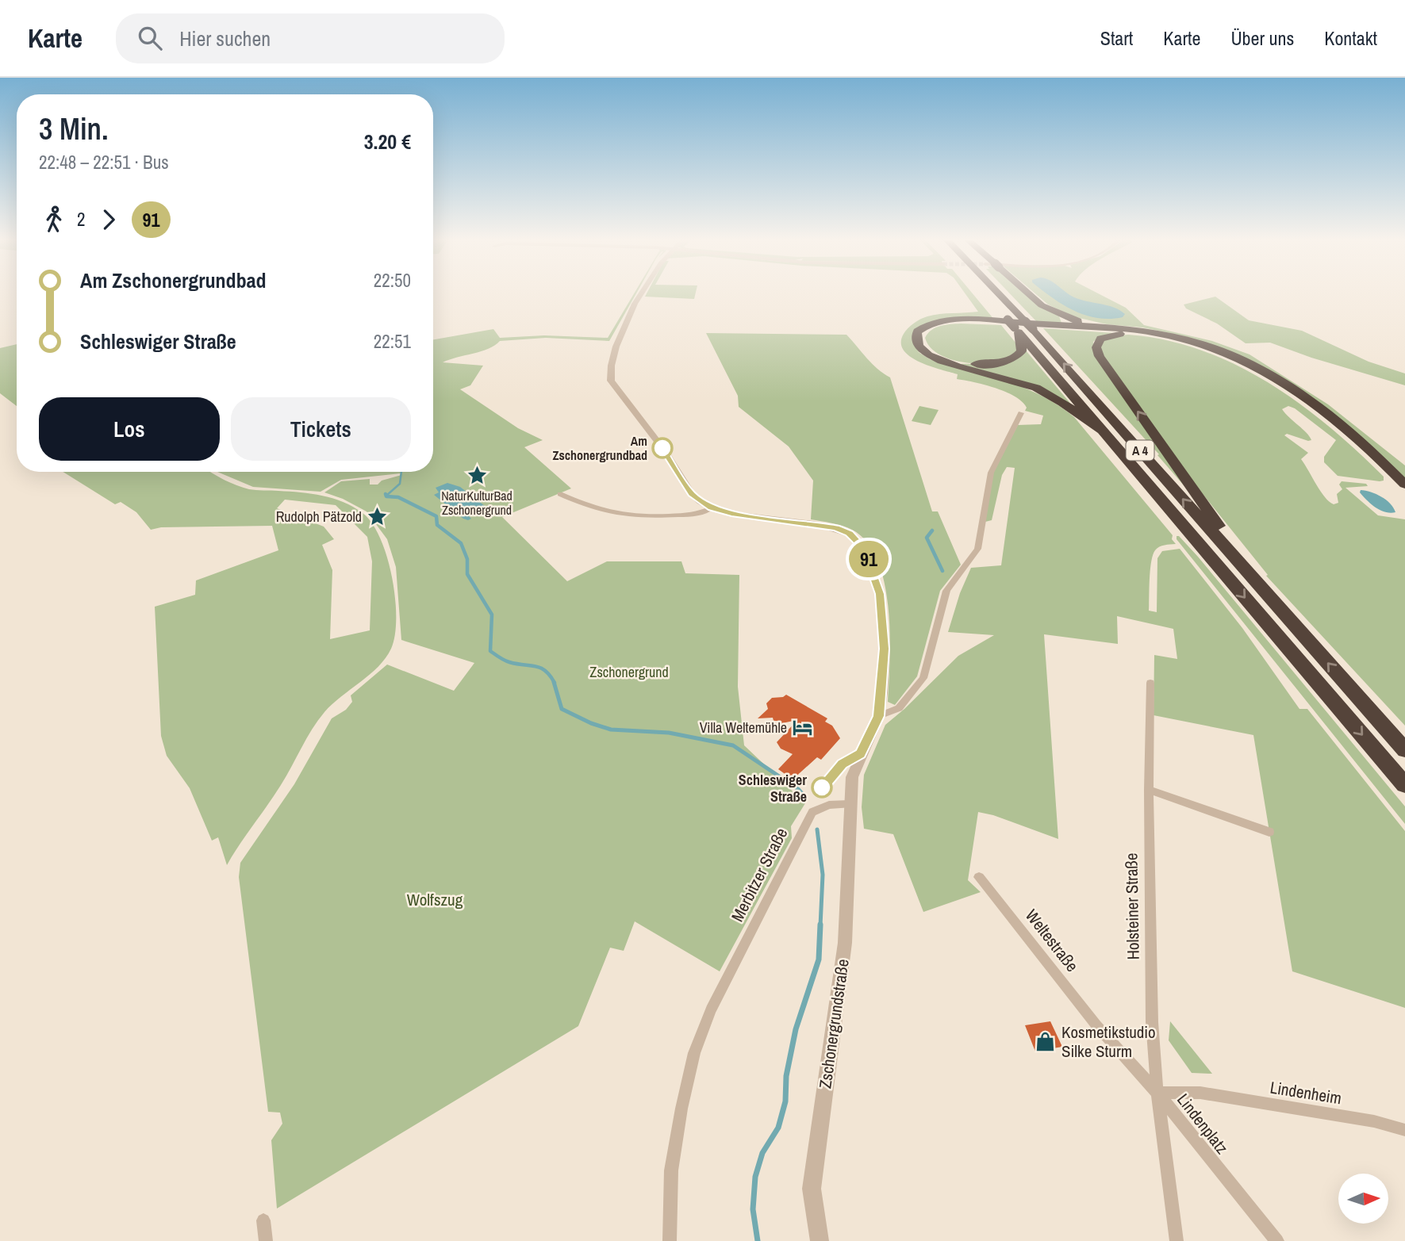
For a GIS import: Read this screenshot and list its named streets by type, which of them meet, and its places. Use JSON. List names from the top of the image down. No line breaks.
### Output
{"streets":{"highway":["A 4"],"street":["Merbitzer Straße","Holsteiner Straße","Weltestraße","Zschonergrundstraße","Lindenheim","Lindenplatz"]},"crossings":[["Merbitzer Straße","Zschonergrundstraße"],["Holsteiner Straße","Lindenplatz"],["Weltestraße","Lindenplatz"],["Lindenheim","Lindenplatz"]],"parks":["Zschonergrund","Wolfszug"],"places":{"other":["Am Zschonergrundbad","Schleswiger Straße"],"place":["NaturKulturBad Zschonergrund","Rudolph Pätzold"],"hotel":["Villa Weltemühle"],"shop":["Kosmetikstudio Silke Sturm"]},"lines":["bus line 91"],"north":"right","page":{"header":"Karte","search":"Hier suchen","nav":["Start","Karte","Über uns","Kontakt"],"on_map":"91","heading":["3 Min.","22:48 – 22:51 · Bus","3.20 €"],"legs":["2","91"],"list":[{"name":"Am Zschonergrundbad","value":"22:50"},{"name":"Schleswiger Straße","value":"22:51"}],"buttons":["Los","Tickets"]}}
